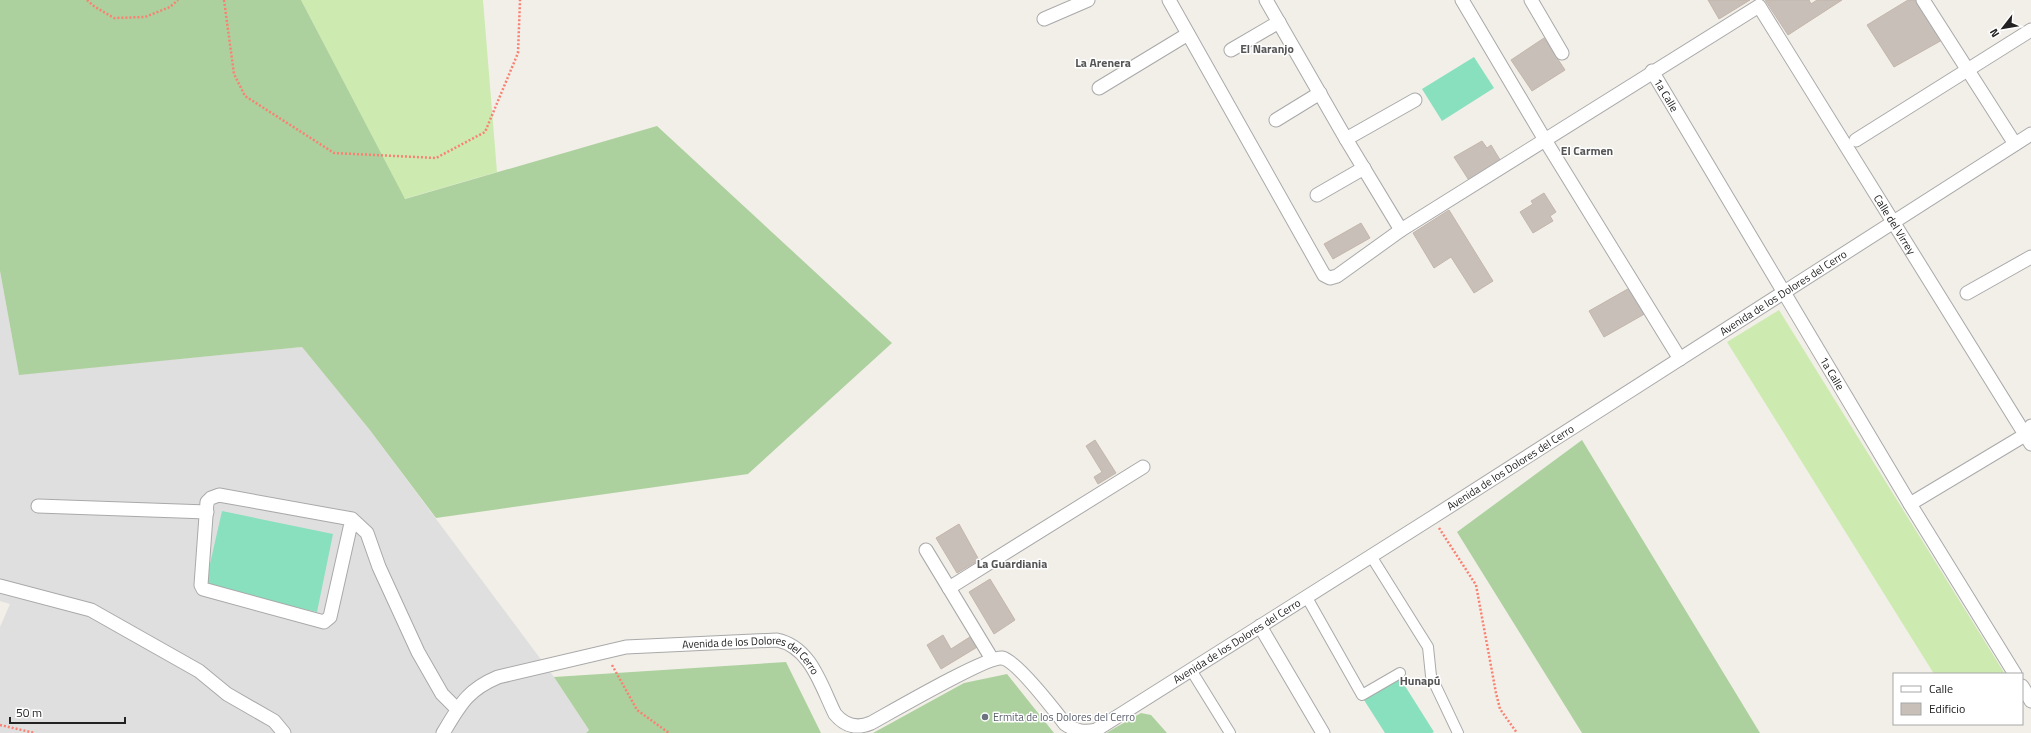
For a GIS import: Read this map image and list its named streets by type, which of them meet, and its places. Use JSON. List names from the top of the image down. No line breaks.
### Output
{"streets":{"street":["1a Calle","Calle del Virrey","Avenida de los Dolores del Cerro"]},"crossings":[["1a Calle","Calle del Virrey"],["1a Calle","Avenida de los Dolores del Cerro"],["Calle del Virrey","Avenida de los Dolores del Cerro"]],"districts":["El Naranjo","La Arenera","El Carmen","La Guardiania","Hunapú"],"places":["Ermita de los Dolores del Cerro"],"legend":["Calle","Edificio"],"scale_bar":"50 m","north":"bottom left"}
